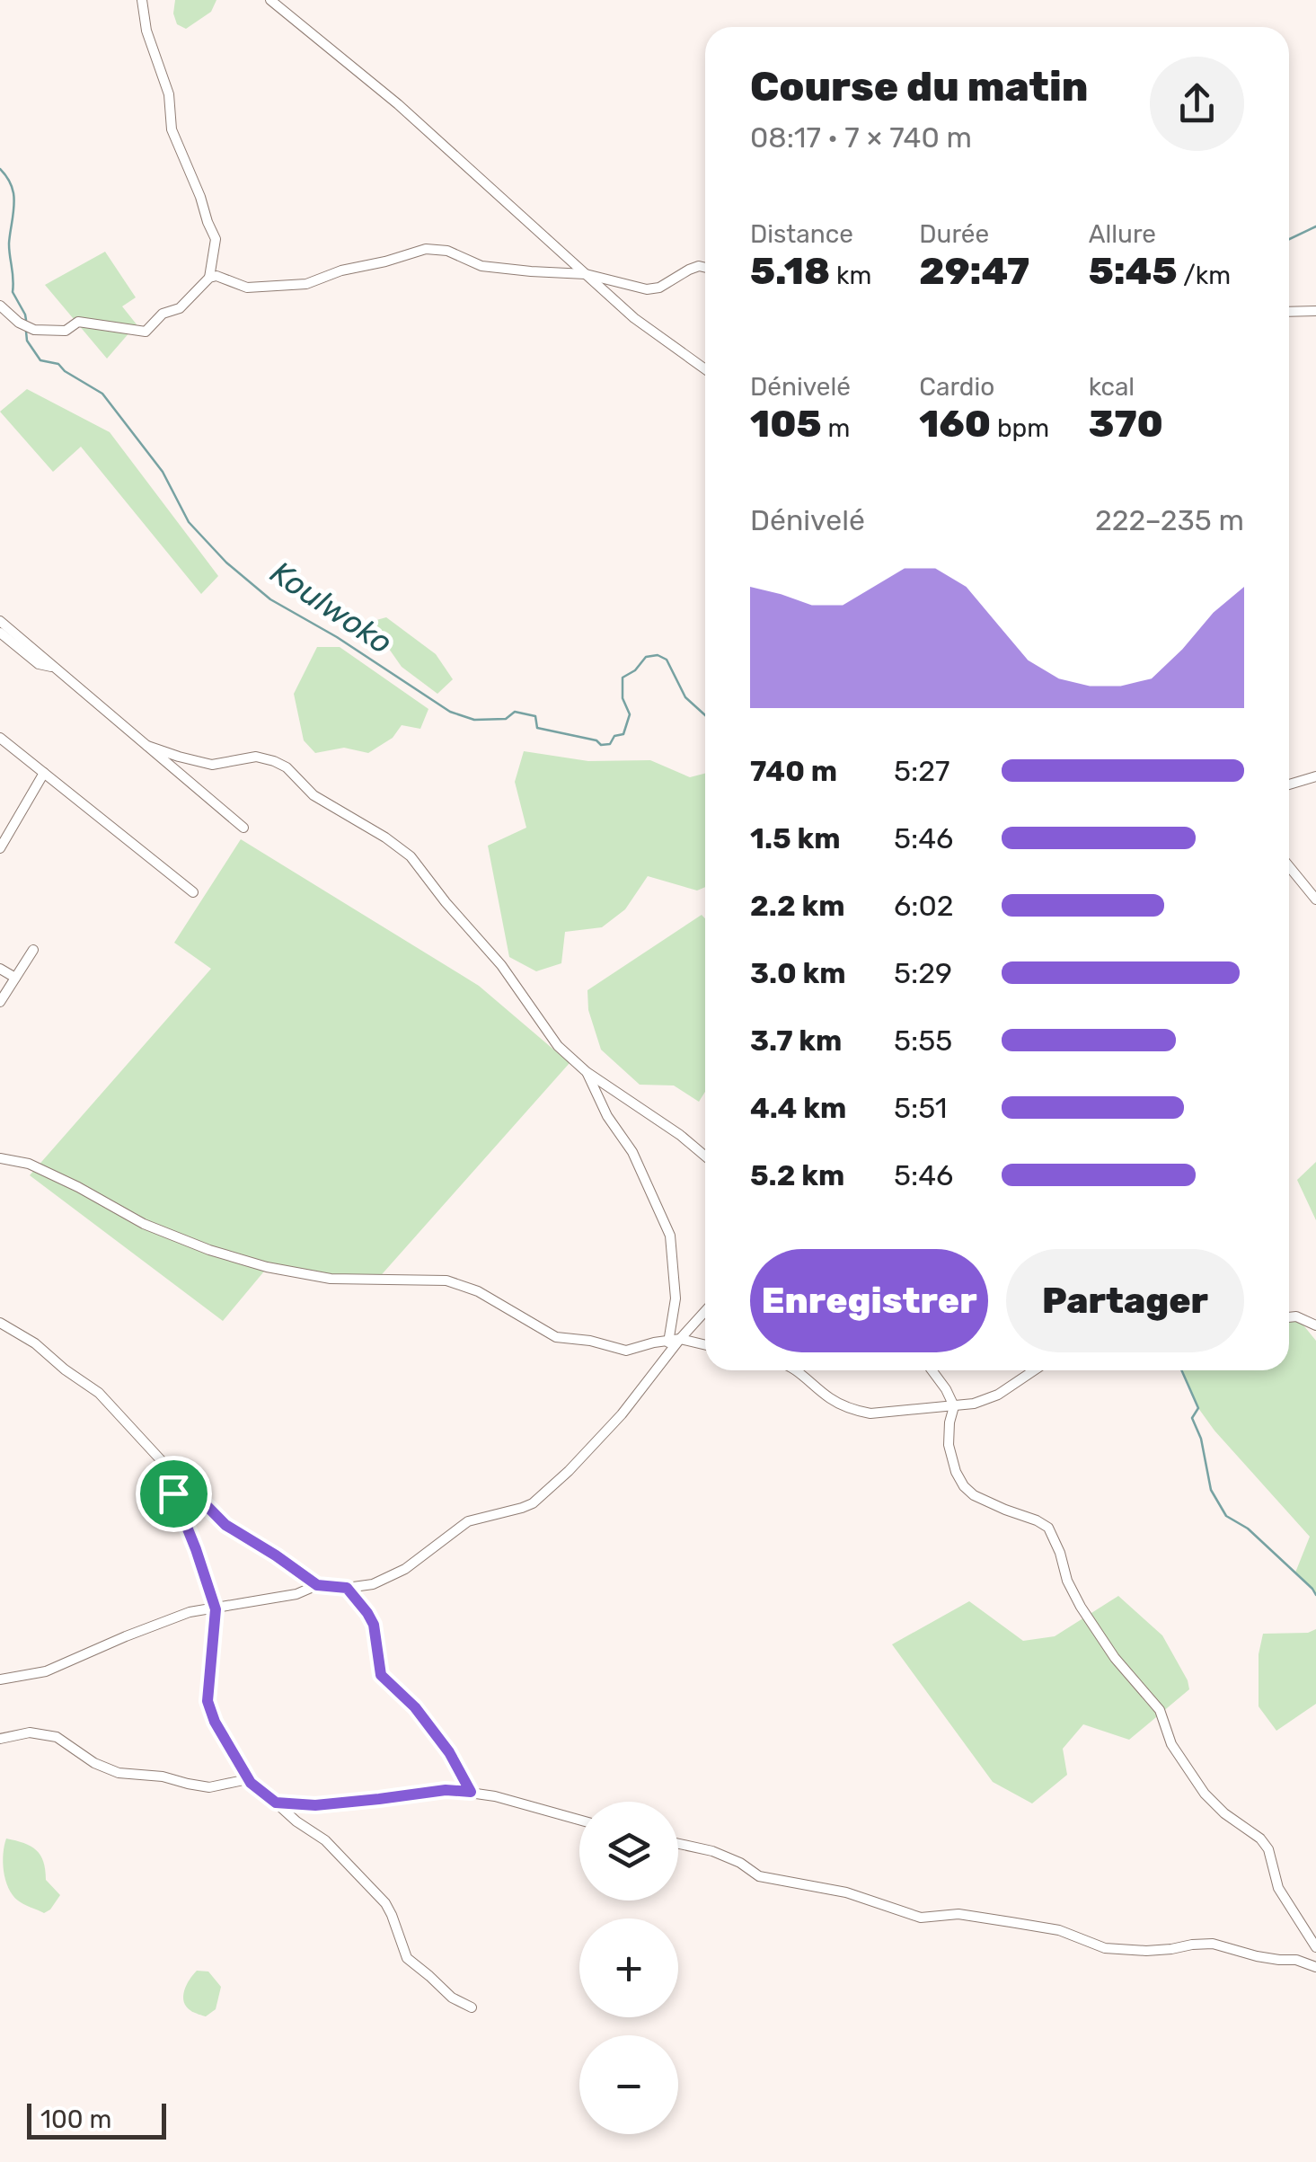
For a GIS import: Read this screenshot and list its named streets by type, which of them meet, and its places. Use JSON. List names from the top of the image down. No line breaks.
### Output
{"water":["Koulwoko"],"scale_bar":"100 m","page":{"heading":["Course du matin","08:17 · 7 × 740 m"],"stats":[["Distance","5.18 km"],["Durée","29:47"],["Allure","5:45 /km"],["Dénivelé","105 m"],["Cardio","160 bpm"],["kcal","370"]],"chart":["Dénivelé","222–235 m"],"list":[{"name":"740 m","note":"5:27"},{"name":"1.5 km","note":"5:46"},{"name":"2.2 km","note":"6:02"},{"name":"3.0 km","note":"5:29"},{"name":"3.7 km","note":"5:55"},{"name":"4.4 km","note":"5:51"},{"name":"5.2 km","note":"5:46"}],"buttons":["Enregistrer","Partager"],"map_buttons":["+","−"],"scale":"100 m"}}
